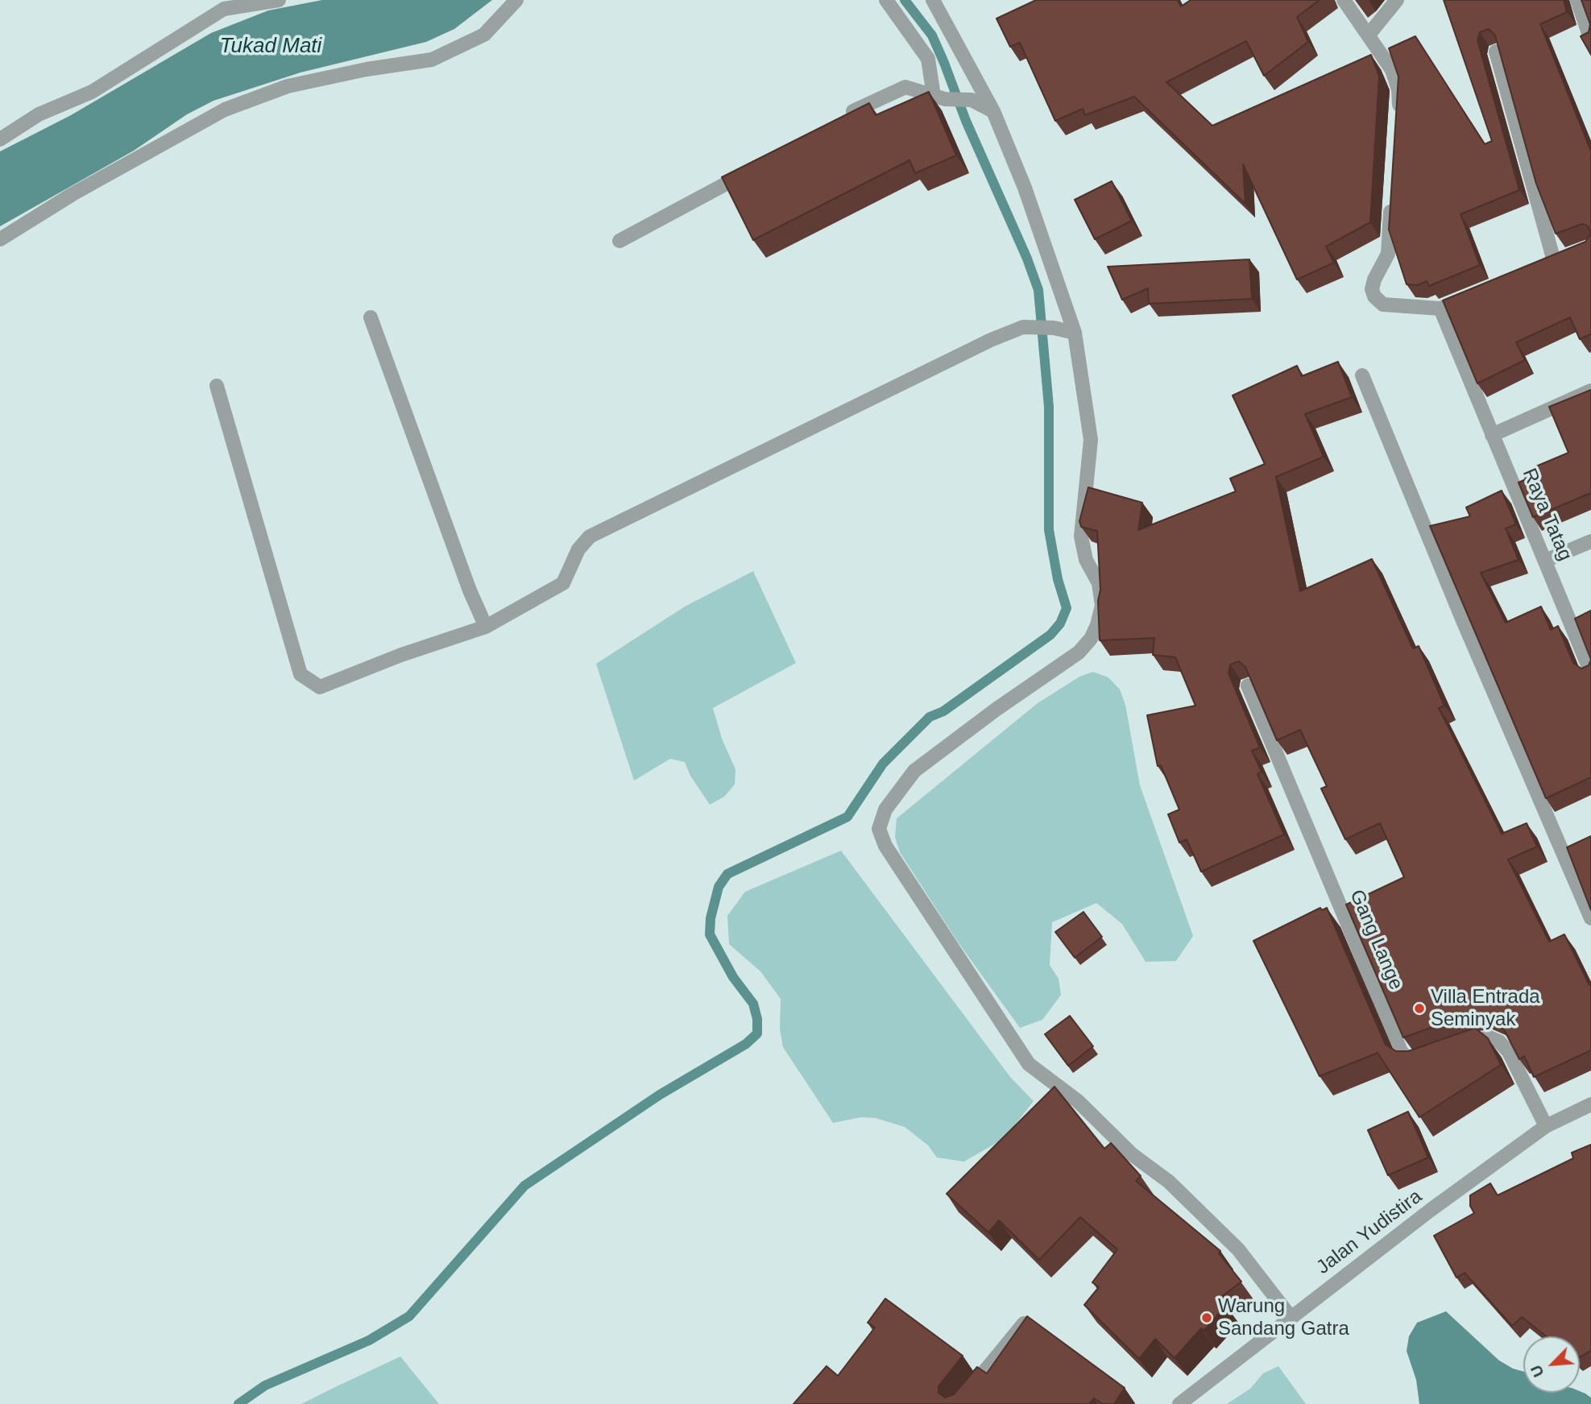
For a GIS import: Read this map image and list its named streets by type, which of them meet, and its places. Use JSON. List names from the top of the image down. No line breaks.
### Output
{"streets":{"street":["Raya Tatag","Gang Lange","Jalan Yudistira"]},"water":["Tukad Mati"],"places":["Villa Entrada Seminyak","Warung Sandang Gatra"],"north":"bottom left"}
